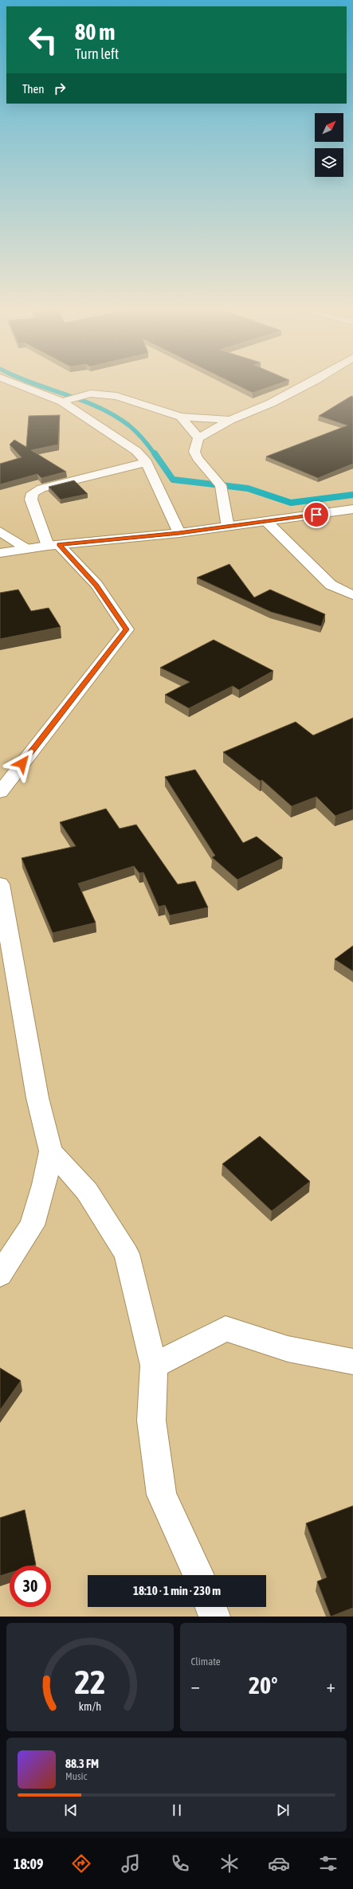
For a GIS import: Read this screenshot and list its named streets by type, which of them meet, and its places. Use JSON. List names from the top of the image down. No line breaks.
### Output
{"north":"top right","page":{"turn":["80 m","Turn left"],"then":"Then","limit":"30","trip":"18:10 · 1 min · 230 m","tile":"Climate","heat":["−","20°","+"],"song":["88.3 FM","Music"],"tabs":"18:09","gauge":["22","km/h"]}}
